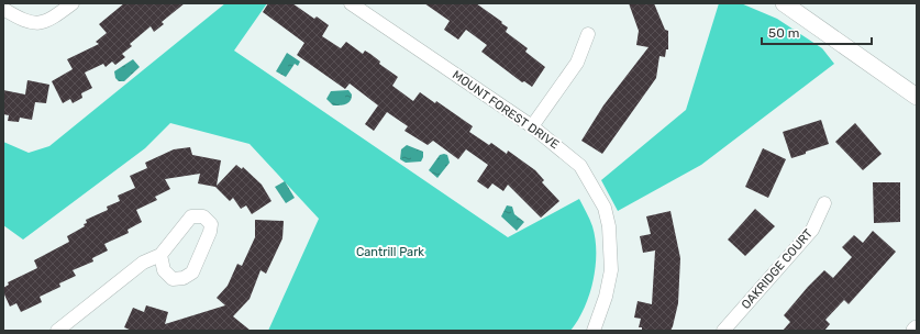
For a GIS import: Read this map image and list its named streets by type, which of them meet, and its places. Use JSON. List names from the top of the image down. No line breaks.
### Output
{"streets":{"street":["MOUNT FOREST DRIVE","OAKRIDGE COURT"]},"parks":["Cantrill Park"],"scale_bar":"50 m"}
